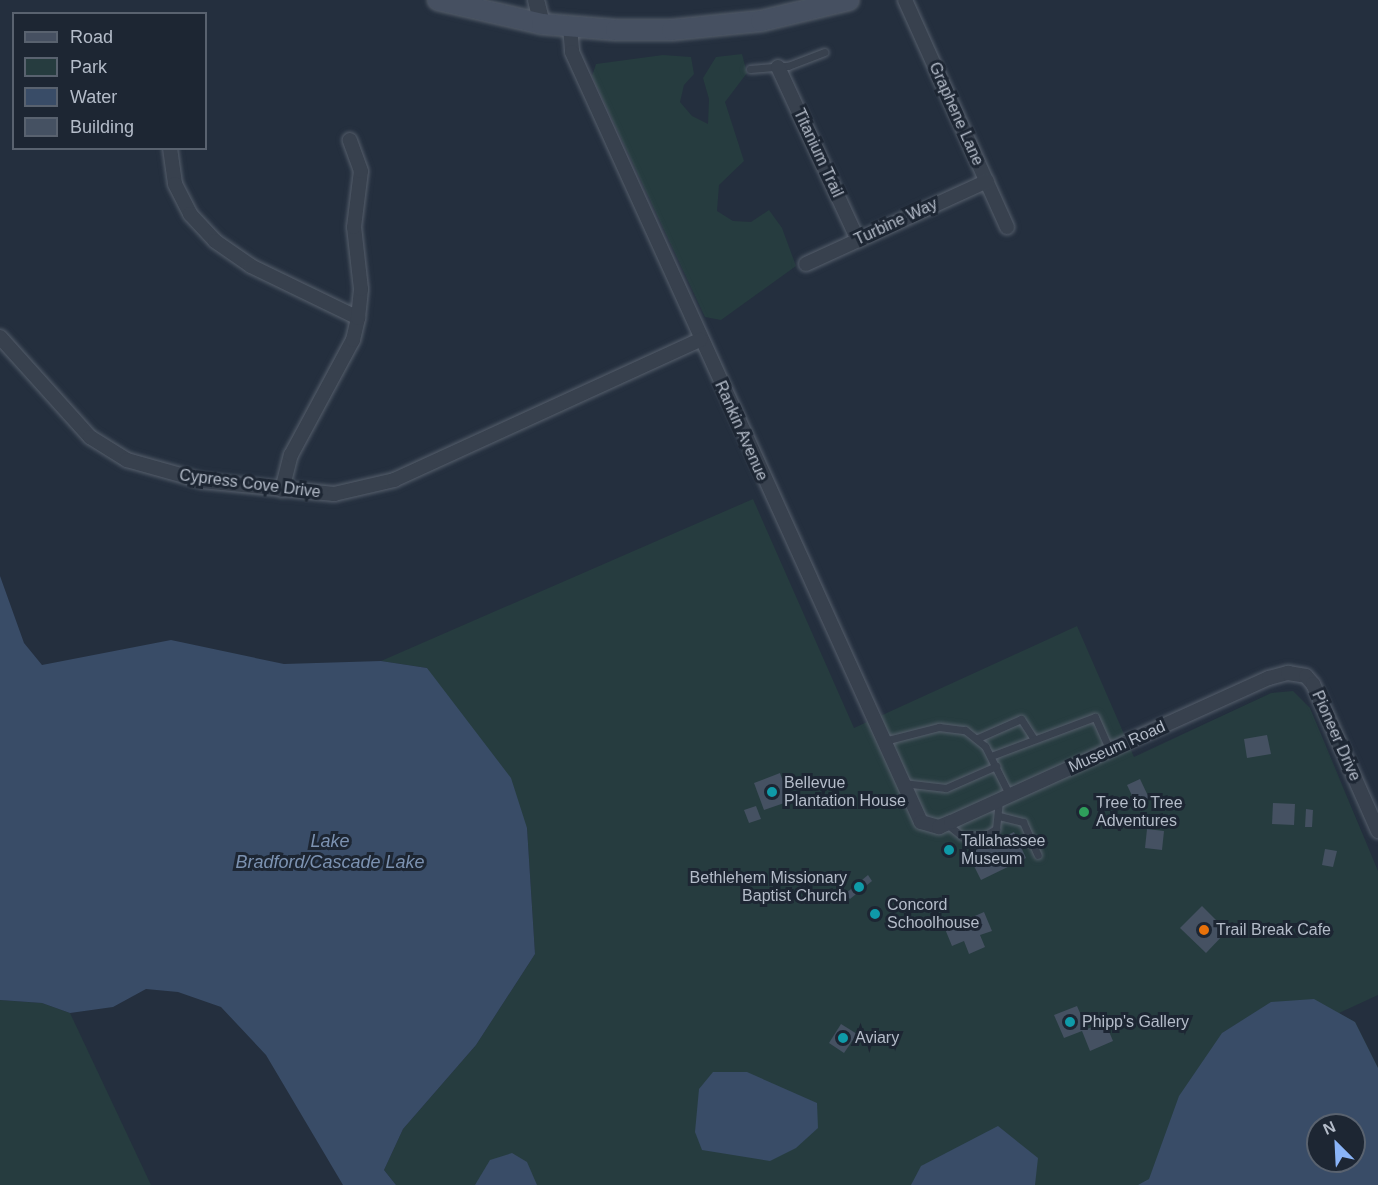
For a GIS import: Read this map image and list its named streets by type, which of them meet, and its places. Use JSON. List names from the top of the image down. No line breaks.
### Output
{"streets":{"street":["Graphene Lane","Titanium Trail","Turbine Way","Rankin Avenue","Cypress Cove Drive","Pioneer Drive","Museum Road"]},"crossings":[["Graphene Lane","Turbine Way"],["Titanium Trail","Turbine Way"],["Rankin Avenue","Cypress Cove Drive"],["Rankin Avenue","Museum Road"],["Pioneer Drive","Museum Road"]],"water":["Lake Bradford/Cascade Lake"],"places":["Bellevue Plantation House","Tree to Tree Adventures","Tallahassee Museum","Bethlehem Missionary Baptist Church","Concord Schoolhouse","Trail Break Cafe","Phipp's Gallery","Aviary"],"legend":["Road","Park","Water","Building"],"north":"top left"}
